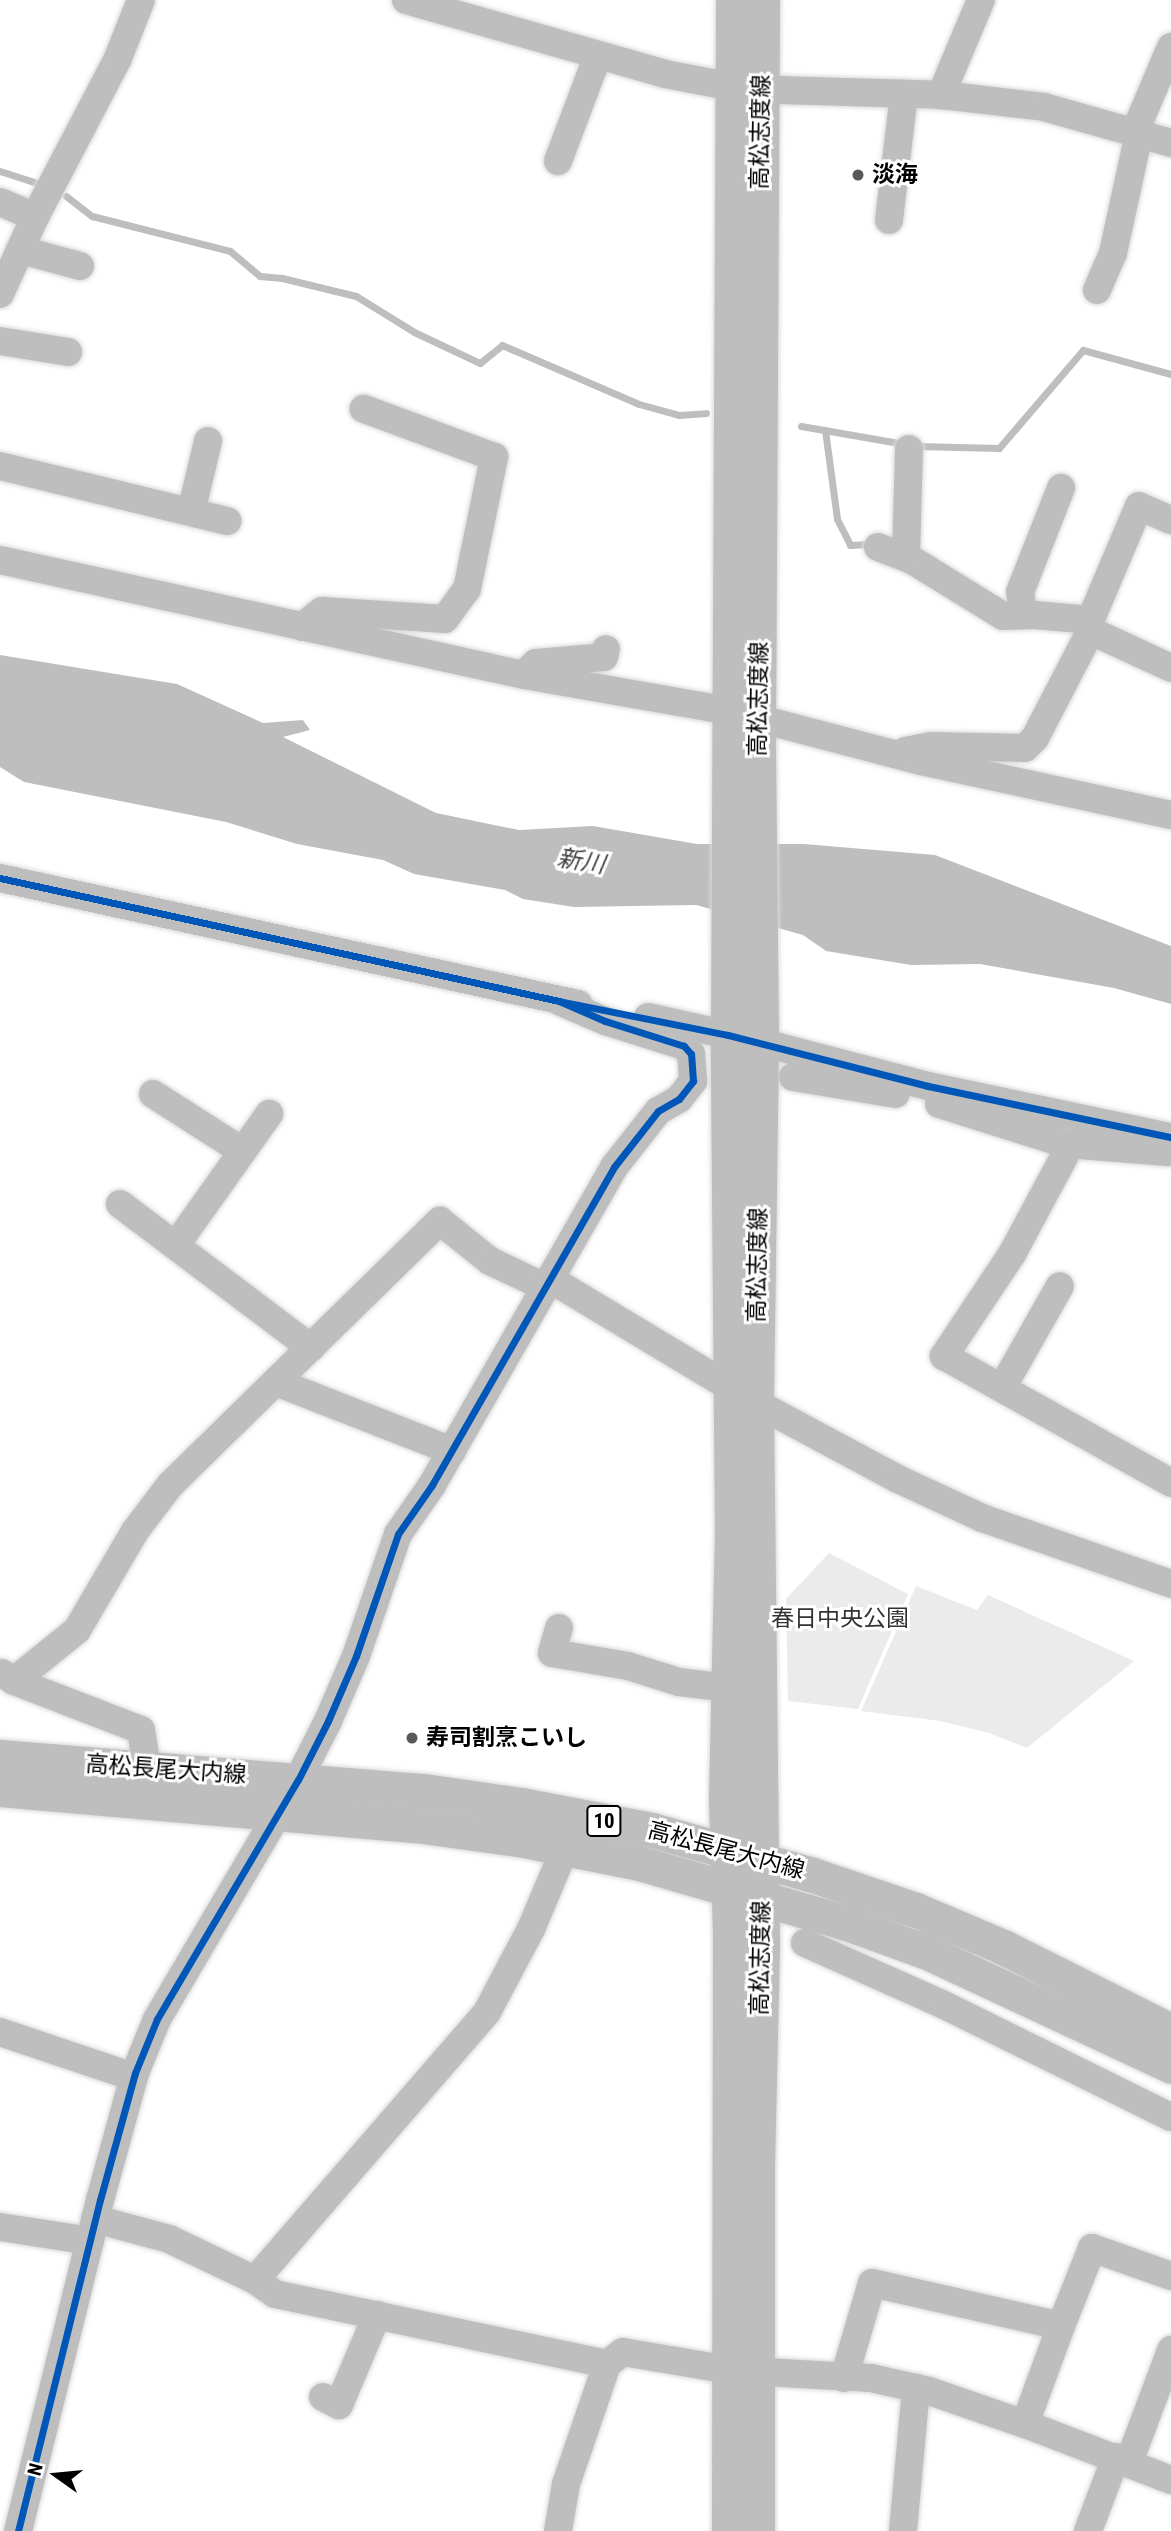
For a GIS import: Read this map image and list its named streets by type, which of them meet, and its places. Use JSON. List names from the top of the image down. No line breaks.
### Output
{"streets":{"main road":["高松志度線","高松長尾大内線","10"]},"crossings":[["高松志度線","高松長尾大内線"]],"water":["新川"],"parks":["春日中央公園"],"places":["淡海","寿司割烹こいし"],"north":"left"}
